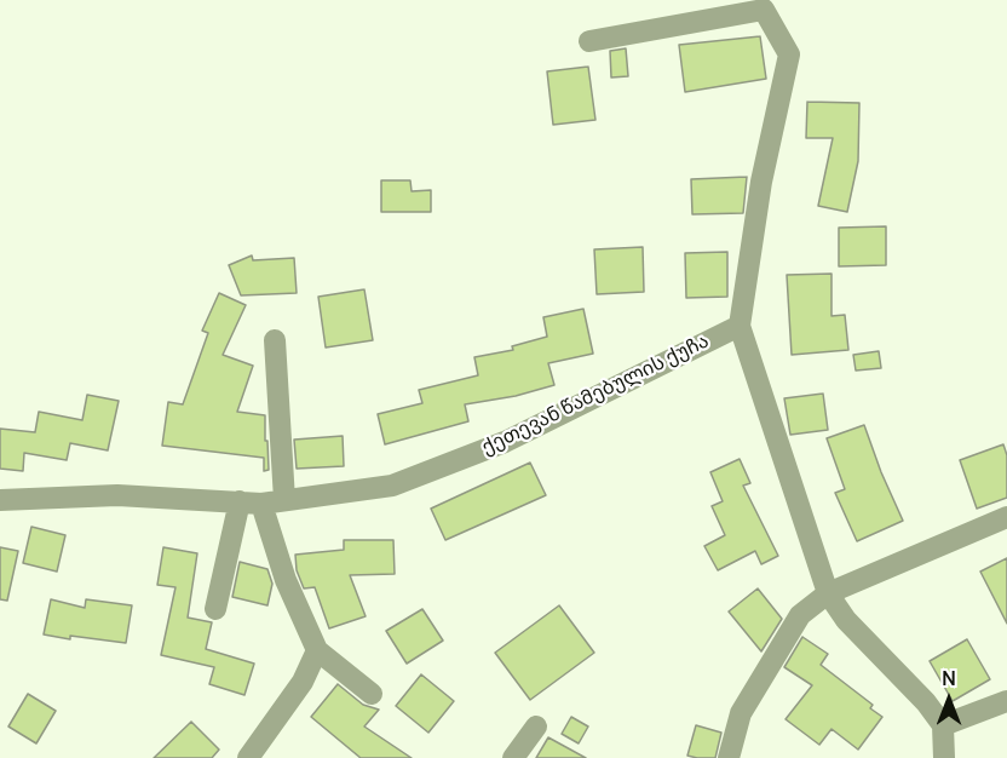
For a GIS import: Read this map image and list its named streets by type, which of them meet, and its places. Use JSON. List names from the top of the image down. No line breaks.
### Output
{"streets":{"street":["ქეთევან წამებულის ქუჩა"]},"north":"top"}
